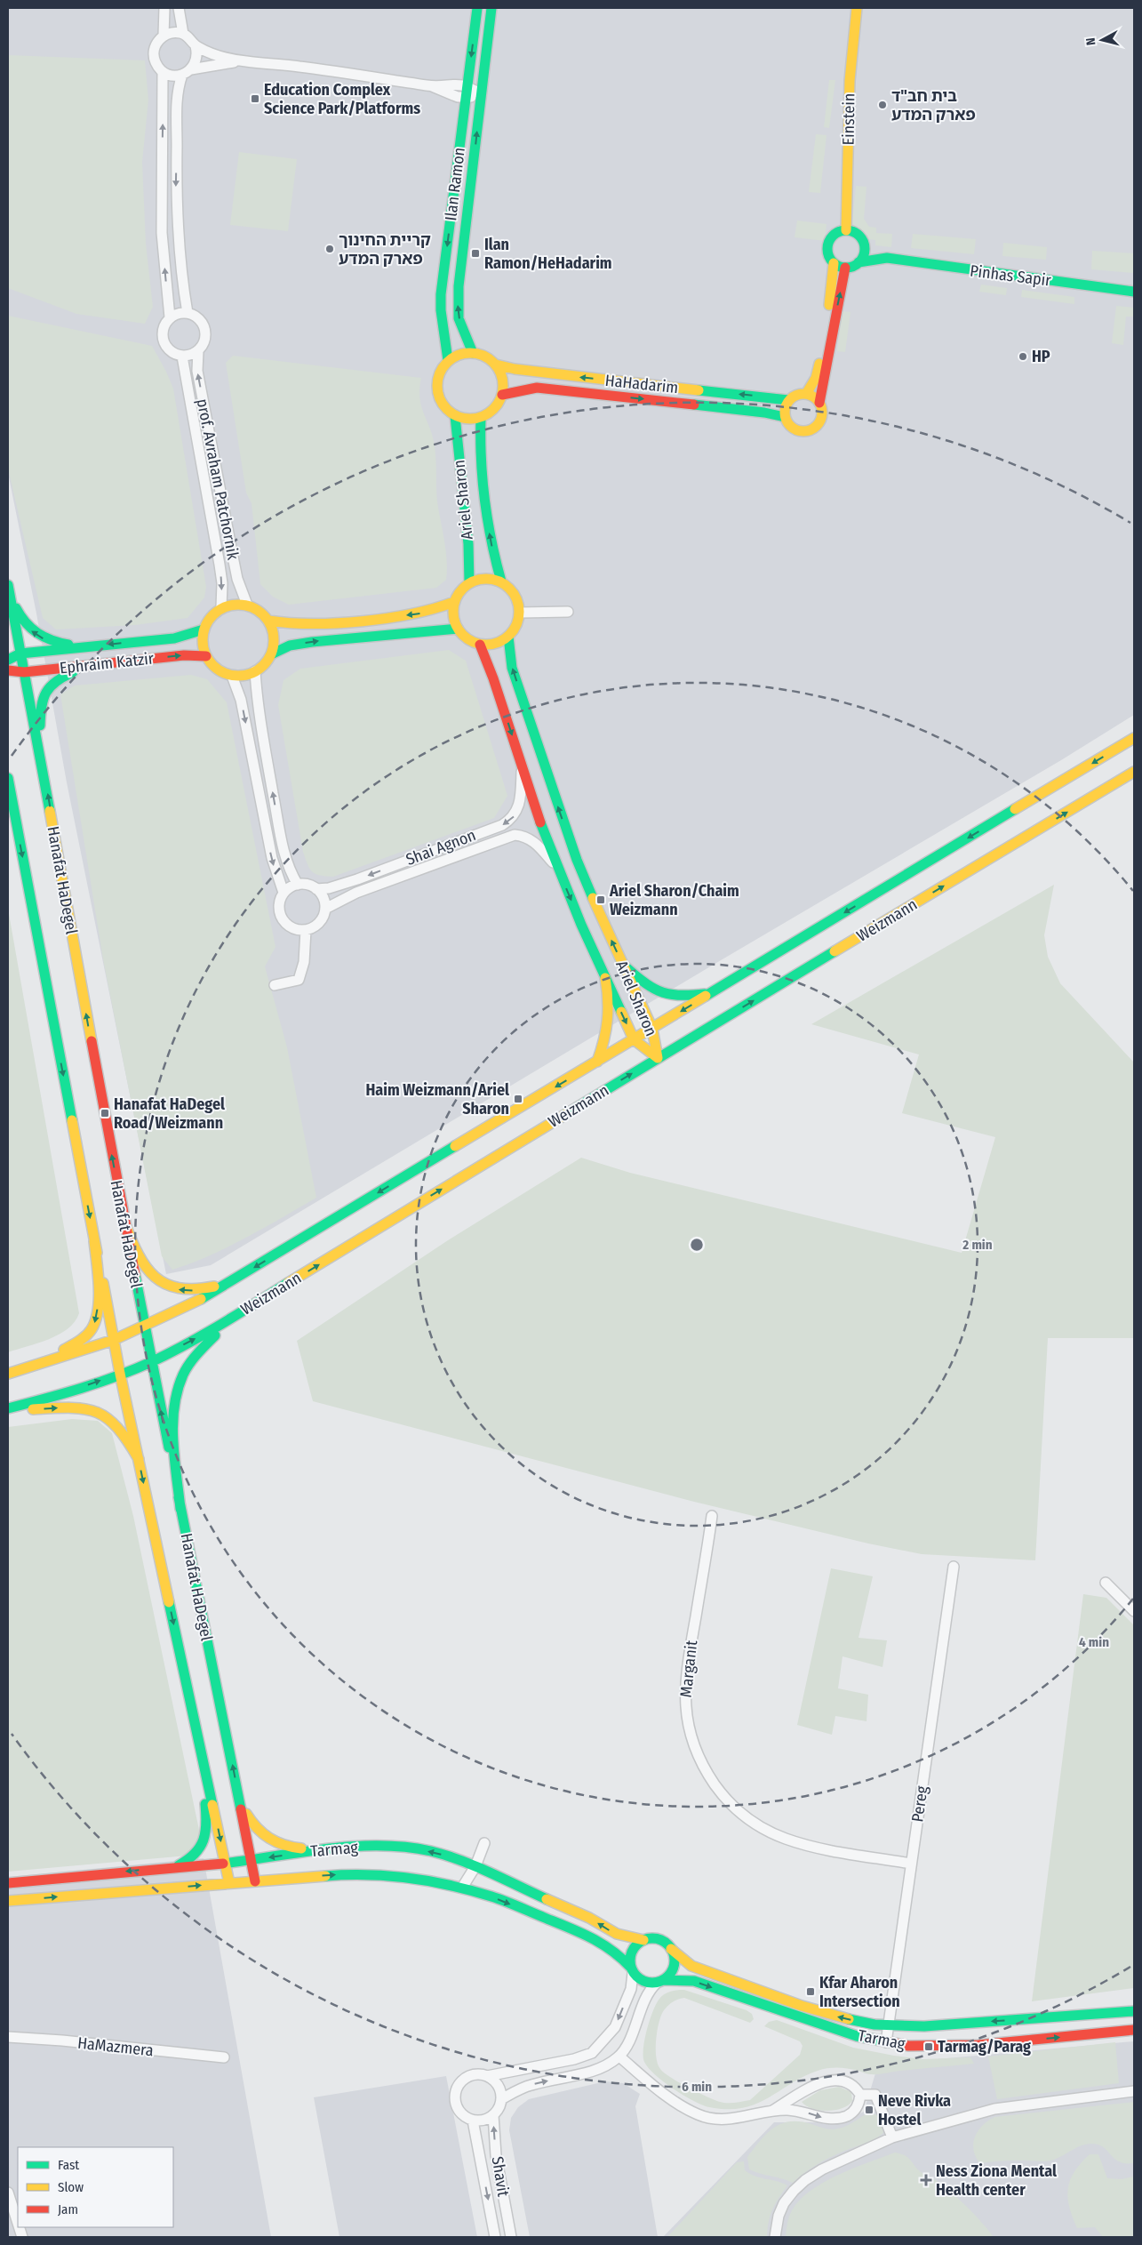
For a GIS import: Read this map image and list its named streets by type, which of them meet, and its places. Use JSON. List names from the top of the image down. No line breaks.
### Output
{"streets":{"street":["Einstein","Ilan Ramon","Pinhas Sapir","HaHadarim","prof. Avraham Patchornik","Ariel Sharon","Ephraim Katzir","Shai Agnon","Hanafat HaDegel","Weizmann","Marganit","Pereg","Tarmag","HaMazmera","Shavit"]},"crossings":[["Einstein","Pinhas Sapir"],["Ilan Ramon","HaHadarim"],["Ilan Ramon","Ariel Sharon"],["HaHadarim","Ariel Sharon"],["prof. Avraham Patchornik","Ephraim Katzir"],["Ariel Sharon","Shai Agnon"],["Ariel Sharon","Weizmann"],["Ephraim Katzir","Hanafat HaDegel"],["Hanafat HaDegel","Weizmann"],["Hanafat HaDegel","Tarmag"],["Marganit","Pereg"],["Pereg","Tarmag"]],"one_way":["Shai Agnon"],"places":{"transit":["Education Complex Science Park/Platforms","Ilan Ramon/HeHadarim","Ariel Sharon/Chaim Weizmann","Haim Weizmann/Ariel Sharon","Hanafat HaDegel Road/Weizmann","Kfar Aharon Intersection","Tarmag/Parag","Neve Rivka Hostel"],"other":["בית חב\"ד פארק המדע","קריית החינוך פארק המדע","HP"],"health":["Ness Ziona Mental Health center"]},"legend":["Fast","Slow","Jam"],"north":"left","rings":["2 min","4 min","6 min"]}
